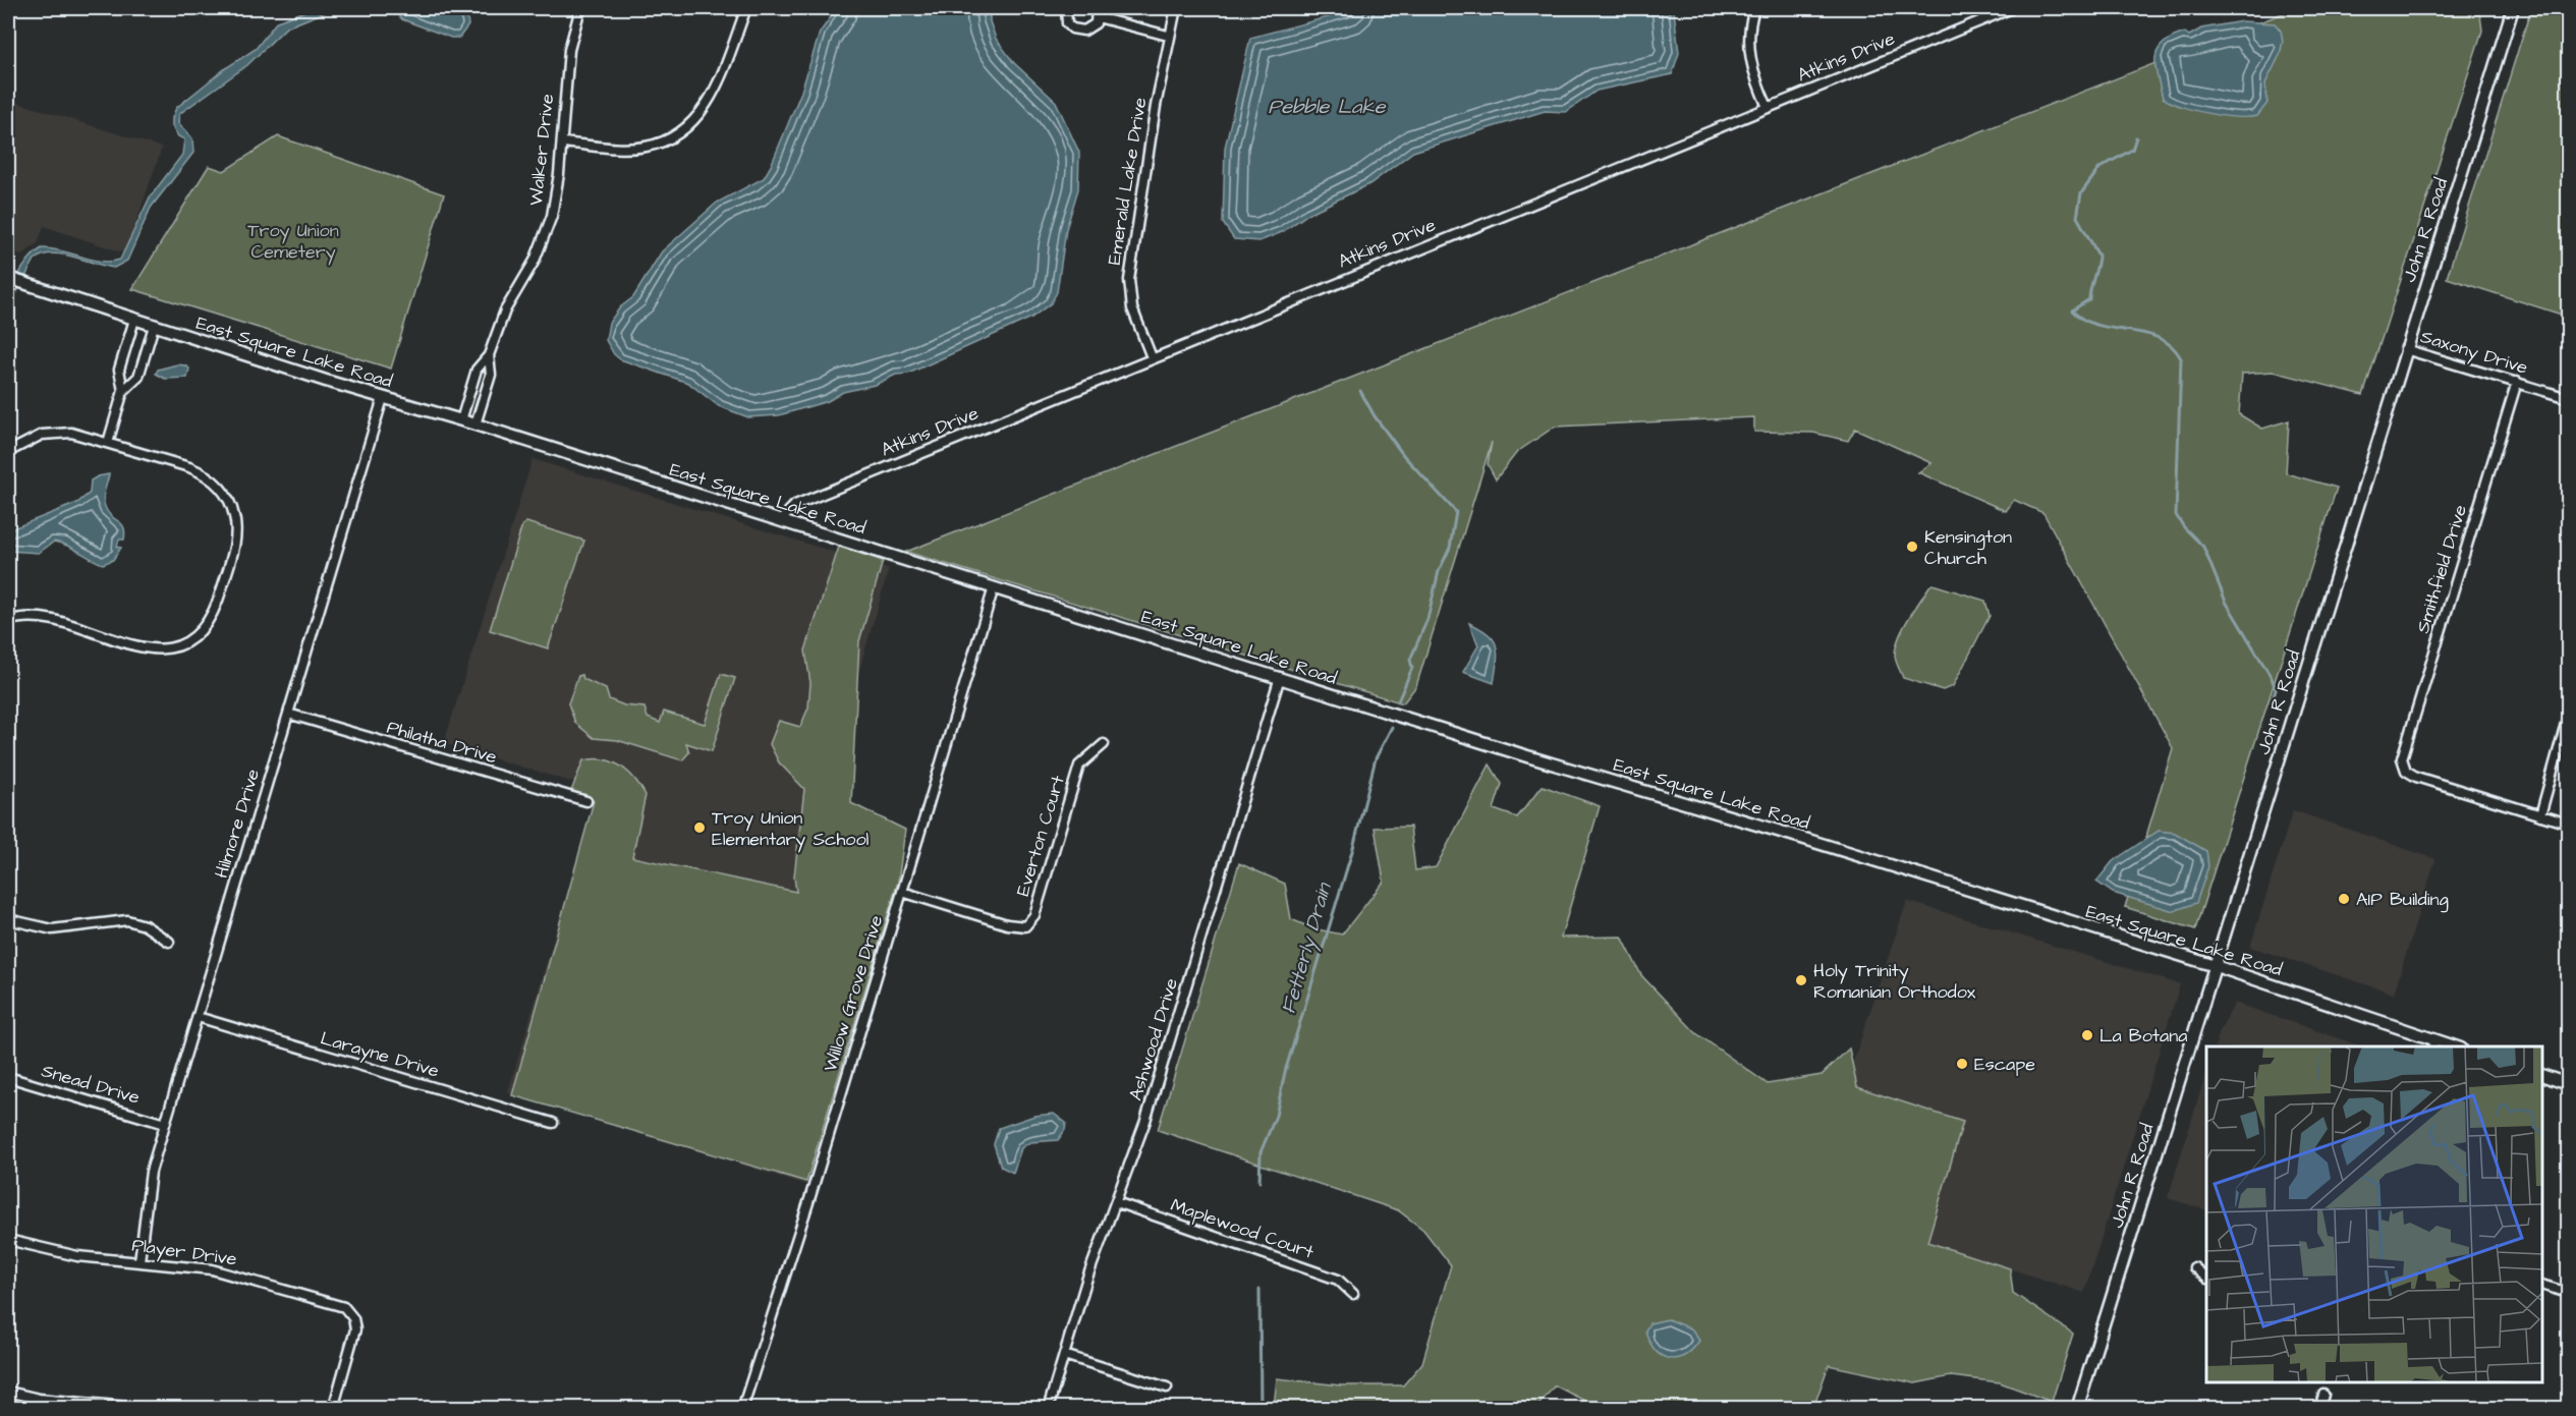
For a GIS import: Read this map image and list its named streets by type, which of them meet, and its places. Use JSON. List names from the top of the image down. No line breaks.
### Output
{"streets":{"main road":["John R Road","East Square Lake Road"],"street":["Atkins Drive","Walker Drive","Emerald Lake Drive","Saxony Drive","Smithfield Drive","Philatha Drive","Hilmore Drive","Everton Court","Willow Grove Drive","Ashwood Drive","Larayne Drive","Snead Drive","Maplewood Court","Player Drive"]},"crossings":[["Atkins Drive","Emerald Lake Drive"],["Atkins Drive","East Square Lake Road"],["Walker Drive","East Square Lake Road"],["John R Road","East Square Lake Road"],["John R Road","Saxony Drive"],["East Square Lake Road","Hilmore Drive"],["East Square Lake Road","Willow Grove Drive"],["East Square Lake Road","Ashwood Drive"],["Saxony Drive","Smithfield Drive"],["Philatha Drive","Hilmore Drive"],["Hilmore Drive","Larayne Drive"],["Hilmore Drive","Snead Drive"],["Hilmore Drive","Player Drive"],["Everton Court","Willow Grove Drive"],["Ashwood Drive","Maplewood Court"]],"water":["Pebble Lake","Fetterly Drain"],"parks":["Troy Union Cemetery"],"places":["Kensington Church","Troy Union Elementary School","AIP Building","Holy Trinity Romanian Orthodox","La Botana","Escape"]}
